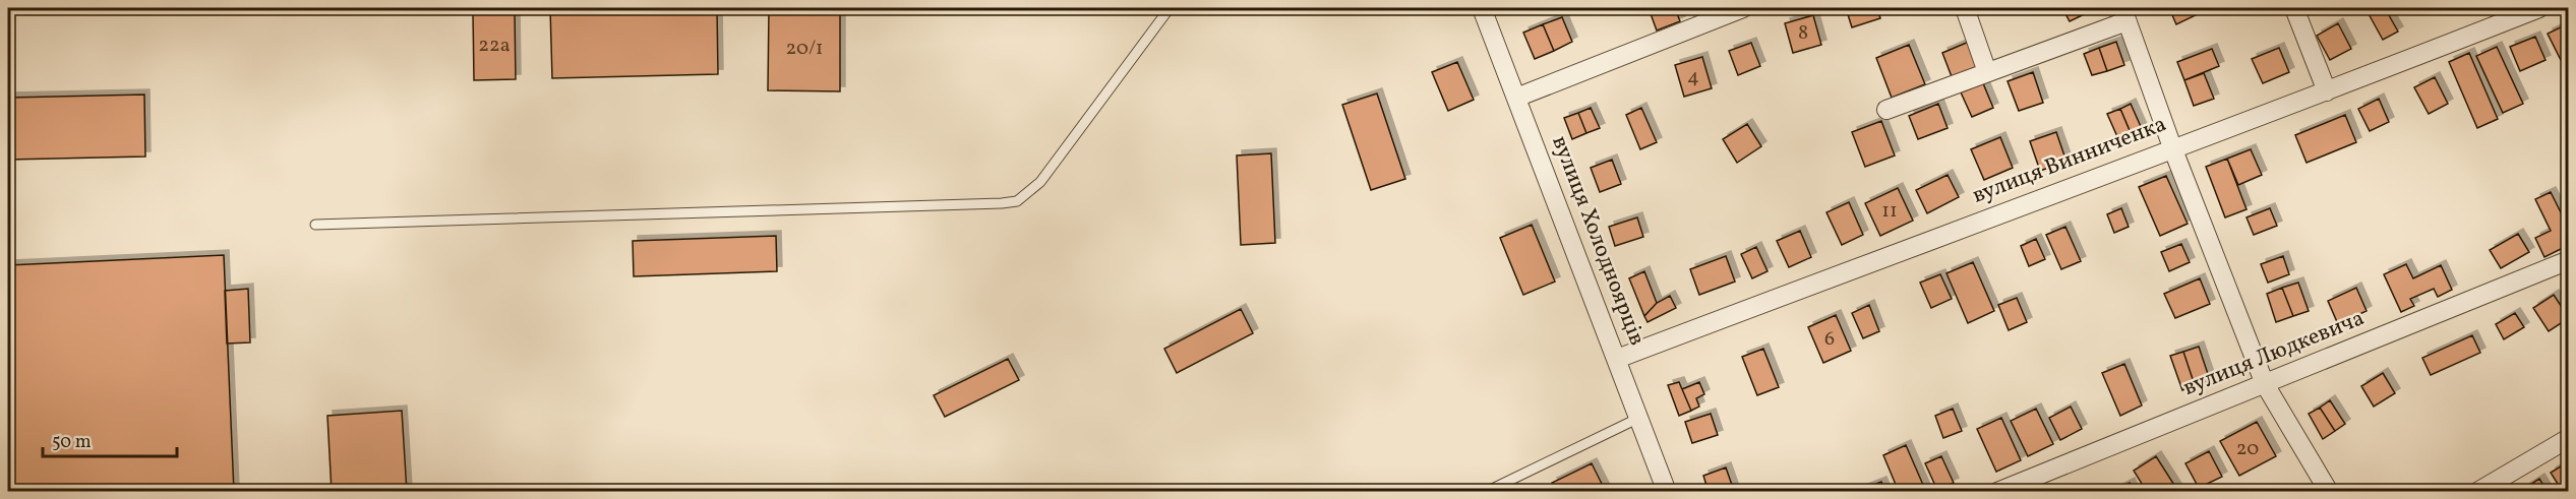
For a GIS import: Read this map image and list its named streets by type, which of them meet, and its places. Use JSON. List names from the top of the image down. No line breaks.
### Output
{"streets":{"street":["вулиця Винниченка","вулиця Холодноярців","вулиця Людкевича"]},"crossings":[["вулиця Винниченка","вулиця Холодноярців"]],"house_numbers":["8","22а","20/1","4","11","6","20"],"scale_bar":"50 m"}
